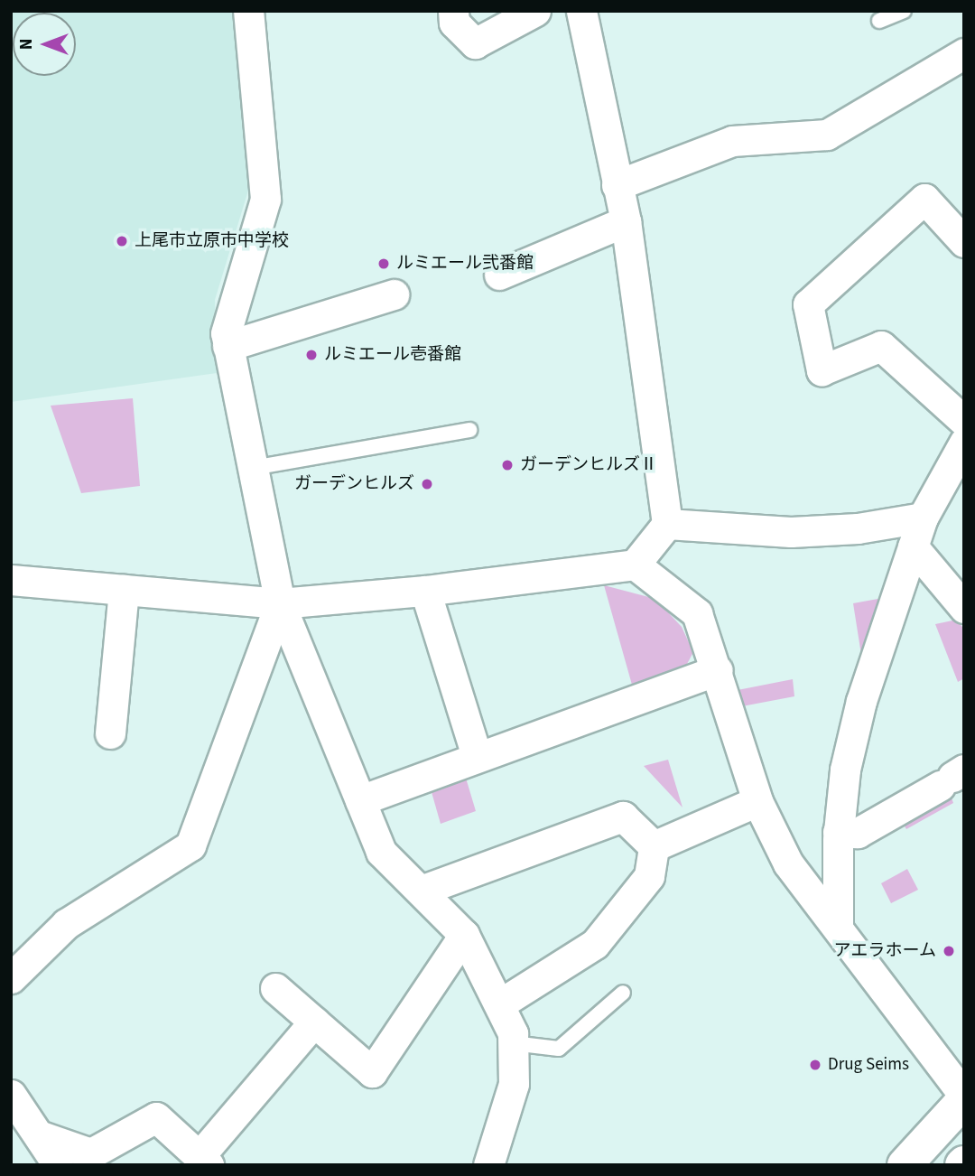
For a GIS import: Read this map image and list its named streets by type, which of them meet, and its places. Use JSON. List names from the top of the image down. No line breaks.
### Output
{"places":["上尾市立原市中学校","ルミエール弐番館","ルミエール壱番館","ガーデンヒルズⅡ","ガーデンヒルズ","アエラホーム","Drug Seims"],"north":"left"}
